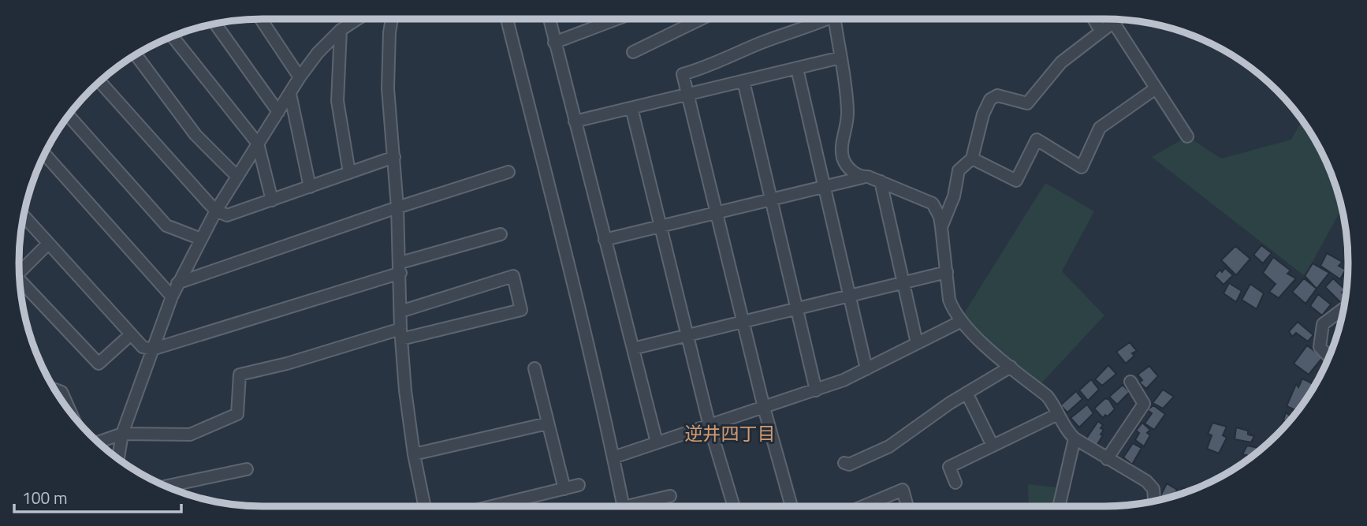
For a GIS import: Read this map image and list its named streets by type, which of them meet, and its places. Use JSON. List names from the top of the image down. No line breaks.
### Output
{"districts":["逆井四丁目"],"scale_bar":"100 m"}
